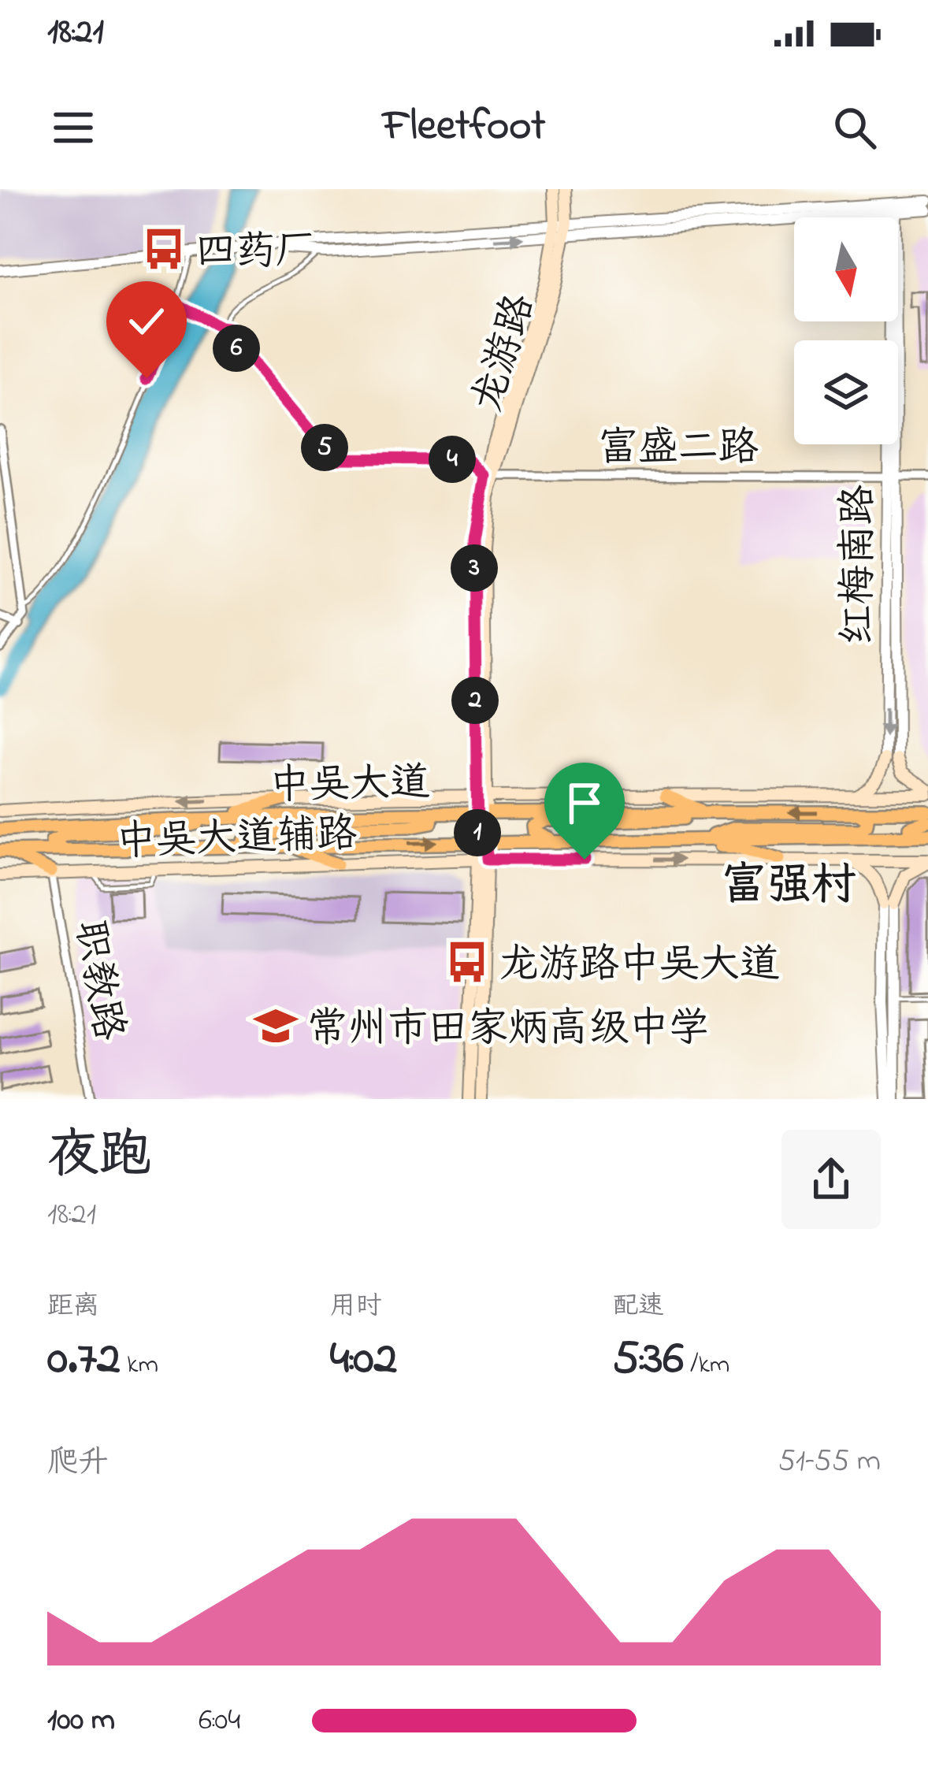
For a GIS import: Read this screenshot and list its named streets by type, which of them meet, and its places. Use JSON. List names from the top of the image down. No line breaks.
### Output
{"streets":{"main road":["龙游路","中吴大道","中吴大道辅路"],"street":["富盛二路","红梅南路","职教路"]},"crossings":[["龙游路","富盛二路"],["龙游路","中吴大道"],["龙游路","中吴大道辅路"],["富盛二路","红梅南路"],["中吴大道辅路","职教路"]],"districts":["富强村"],"places":{"bus stop":["四药厂","龙游路中吴大道"],"school or university":["常州市田家炳高级中学"]},"north":"bottom","page":{"status":"18:21","header":"Fleetfoot","pins":["6","5","4","3","2","1"],"heading":["夜跑","18:21"],"stats":[["距离","0.72 km"],["用时","4:02"],["配速","5:36 /km"]],"chart":["爬升","51–55 m"],"list":[{"name":"100 m","note":"6:04"}]}}
